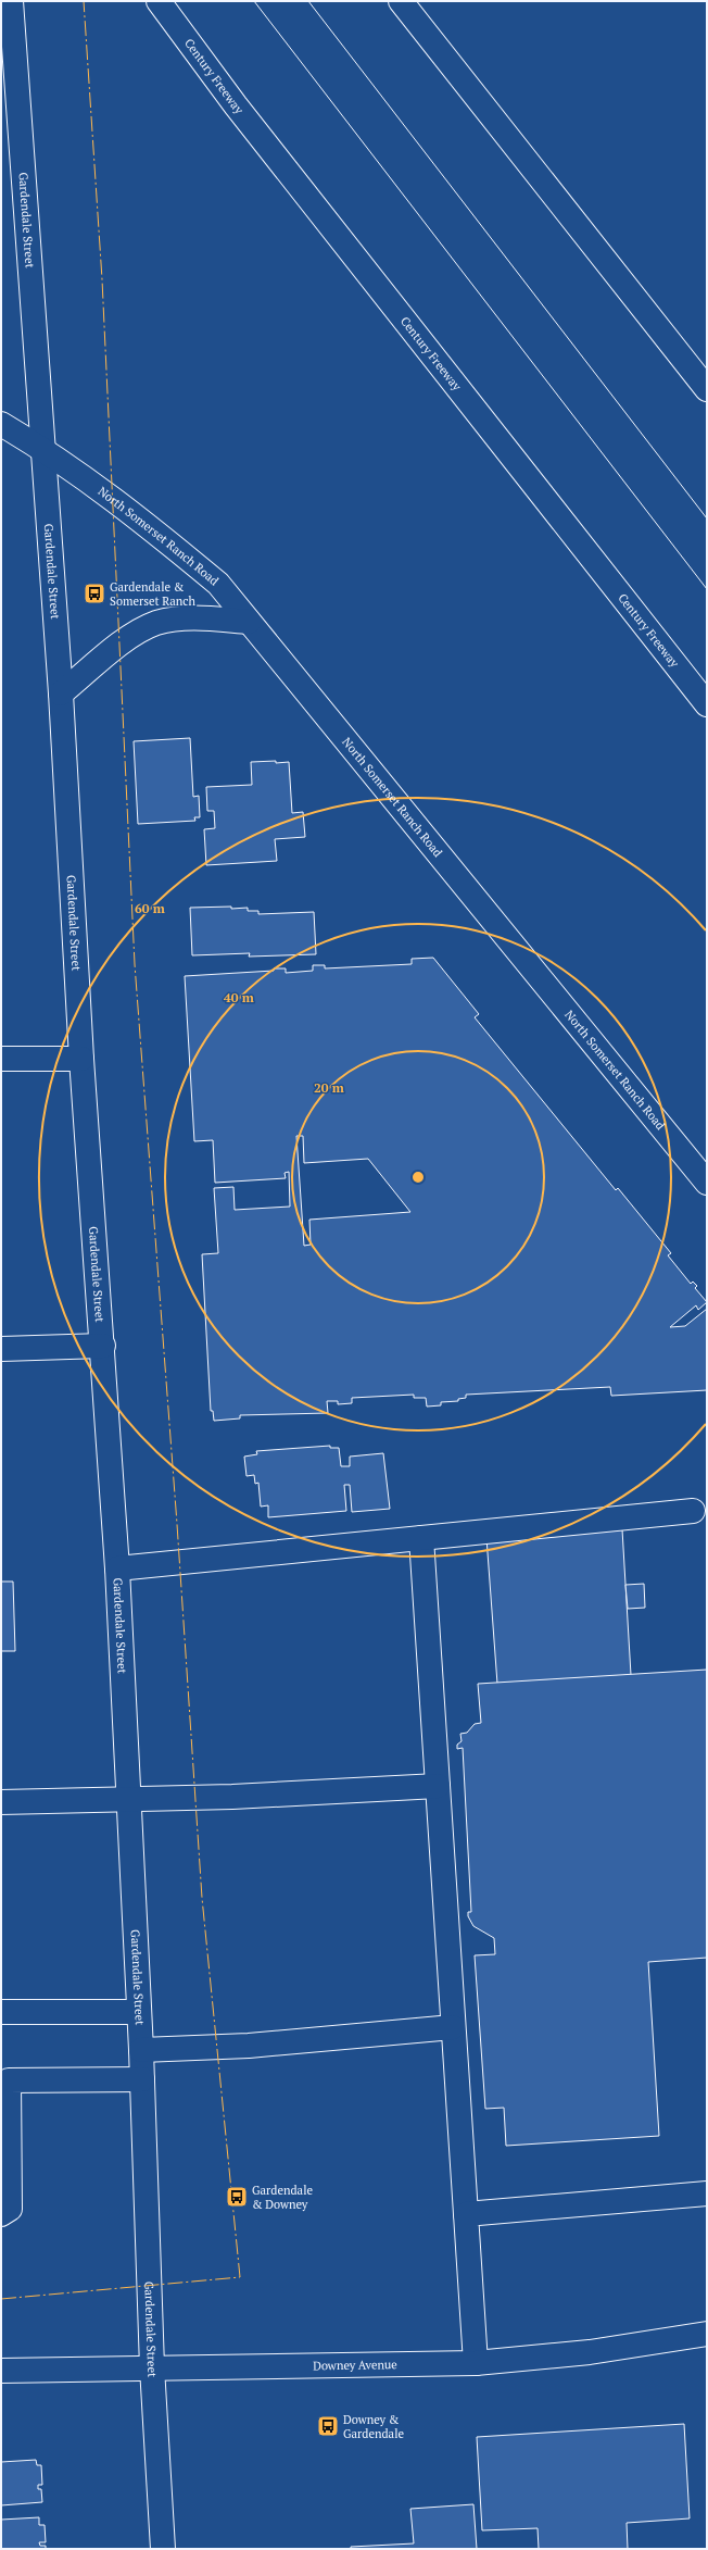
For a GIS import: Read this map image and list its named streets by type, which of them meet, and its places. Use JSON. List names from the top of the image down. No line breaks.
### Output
{"streets":{"main road":["Century Freeway","Gardendale Street","North Somerset Ranch Road","Downey Avenue"]},"crossings":[["Gardendale Street","North Somerset Ranch Road"],["Gardendale Street","Downey Avenue"]],"places":{"bus stop":["Gardendale & Somerset Ranch","Gardendale & Downey","Downey & Gardendale"]},"rings":["60 m","40 m","20 m"]}
